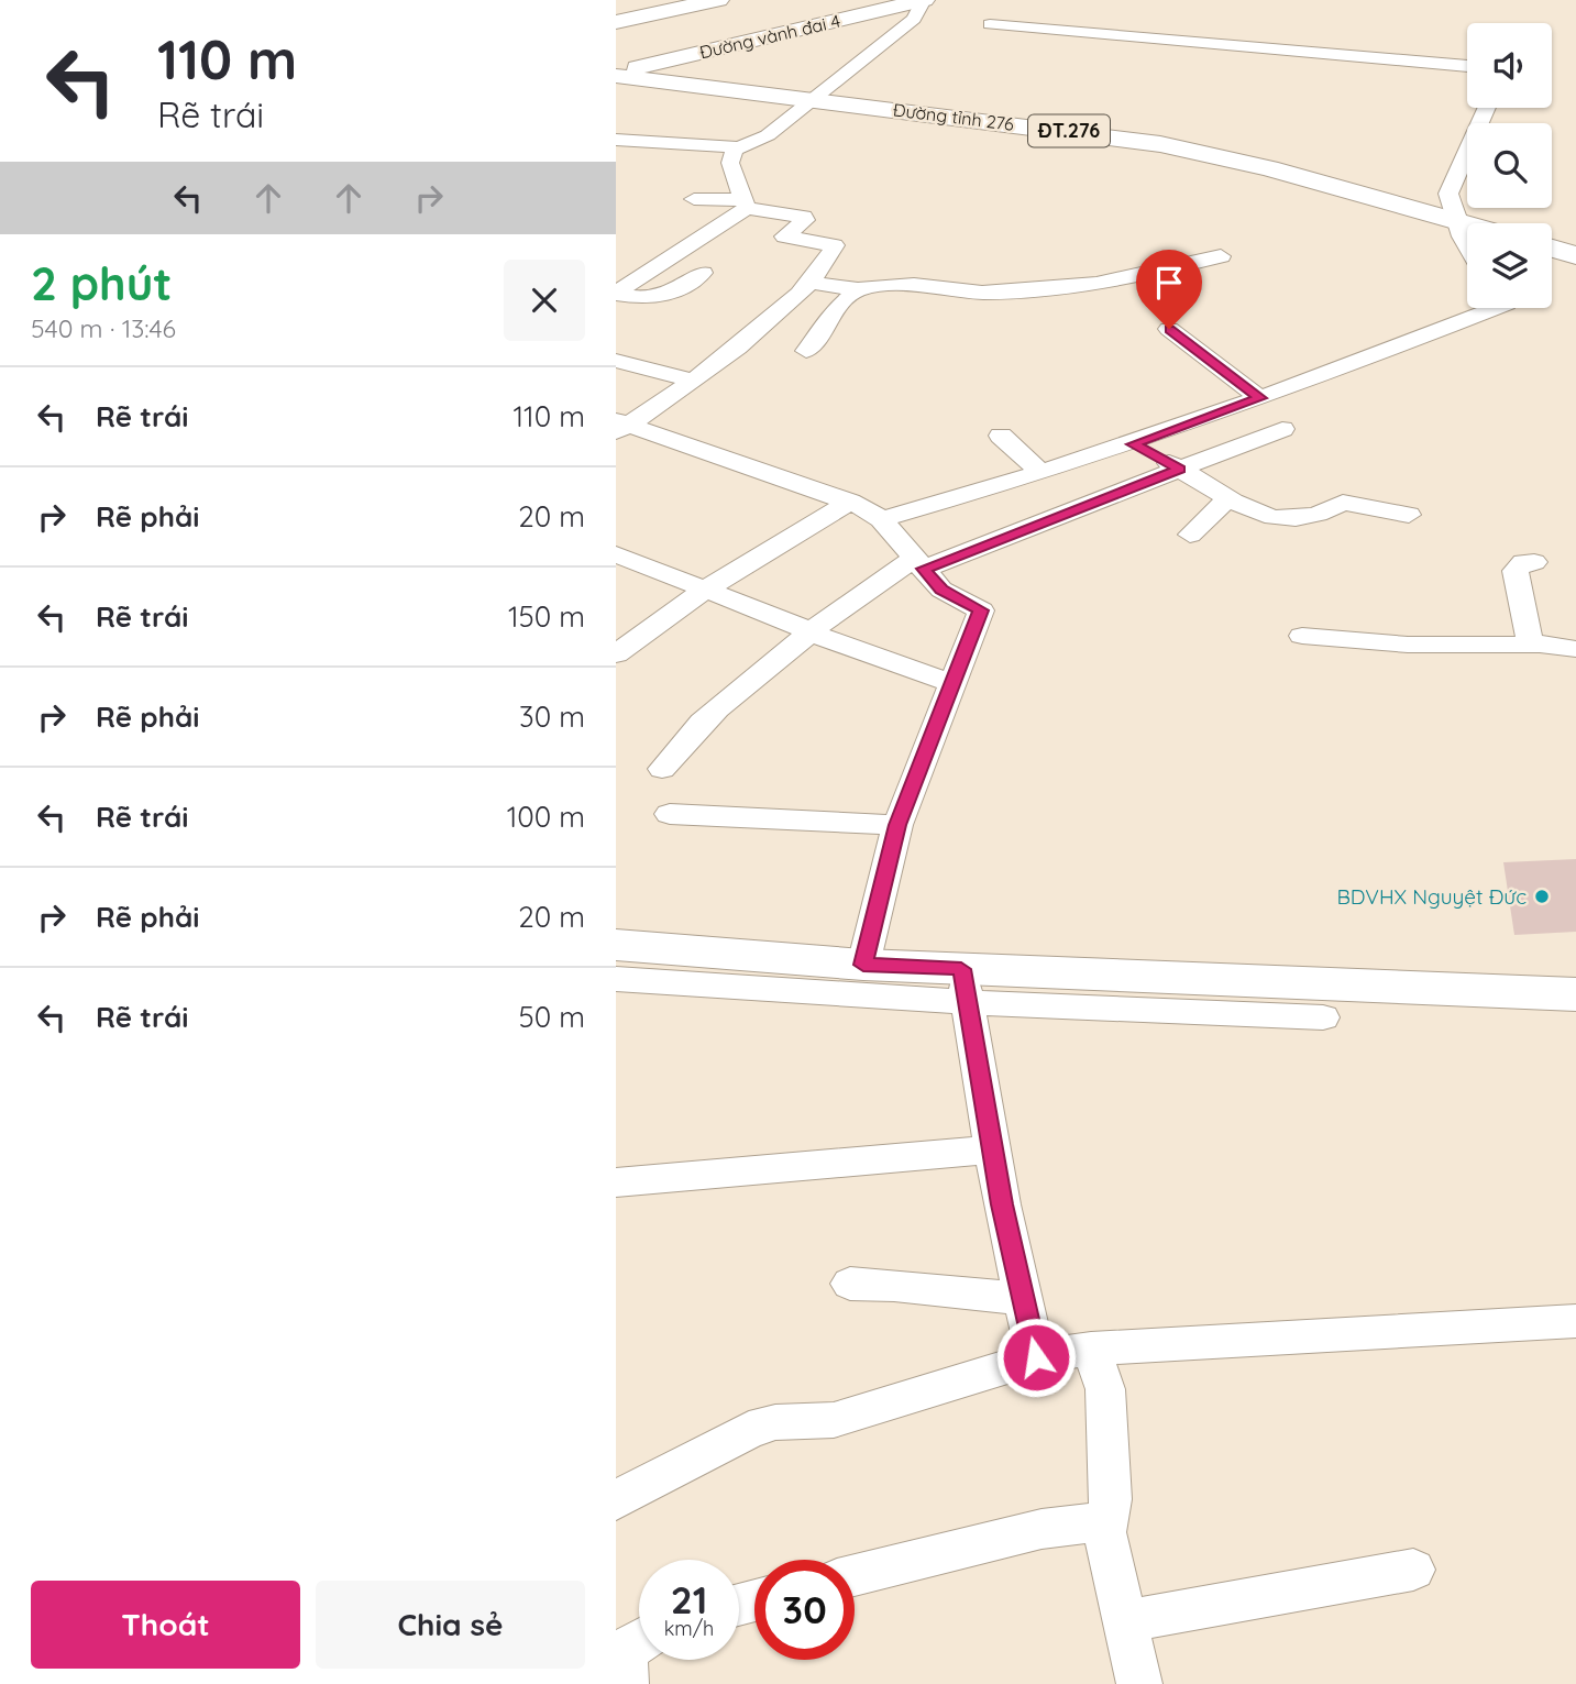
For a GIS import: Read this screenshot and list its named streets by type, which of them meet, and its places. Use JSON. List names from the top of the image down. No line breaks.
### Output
{"streets":{"main road":["Đường vành đai 4","Đường tỉnh 276","ĐT.276"]},"crossings":[["Đường vành đai 4","Đường tỉnh 276"]],"places":["BDVHX Nguyệt Đức"],"page":{"turn":["110 m","Rẽ trái"],"heading":["2 phút","540 m · 13:46"],"list":[{"name":"Rẽ trái","value":"110 m"},{"name":"Rẽ phải","value":"20 m"},{"name":"Rẽ trái","value":"150 m"},{"name":"Rẽ phải","value":"30 m"},{"name":"Rẽ trái","value":"100 m"},{"name":"Rẽ phải","value":"20 m"},{"name":"Rẽ trái","value":"50 m"}],"speed":"21 km/h","limit":"30","buttons":["Thoát","Chia sẻ"]}}
